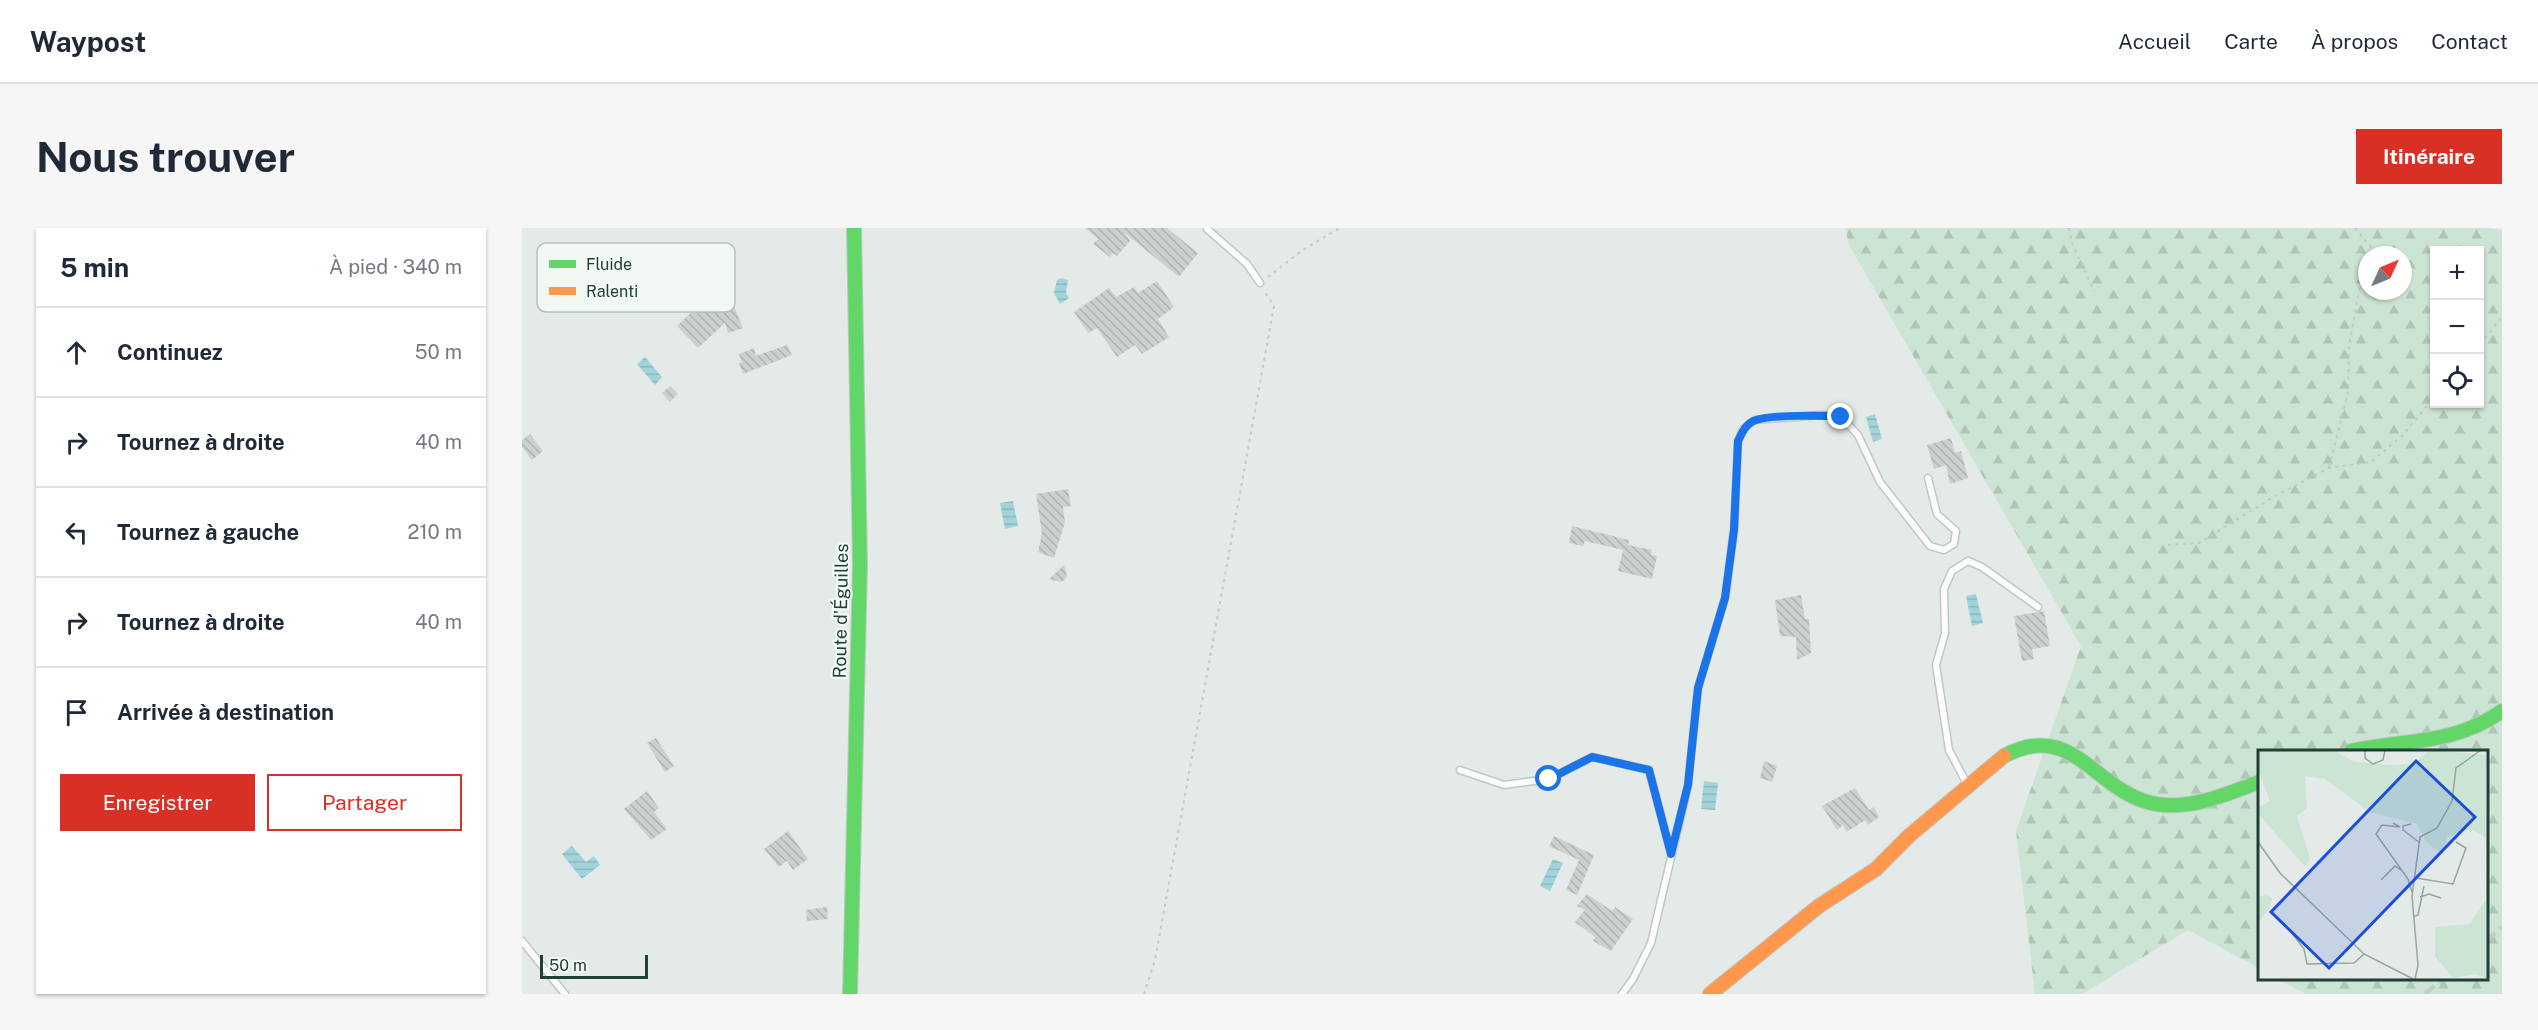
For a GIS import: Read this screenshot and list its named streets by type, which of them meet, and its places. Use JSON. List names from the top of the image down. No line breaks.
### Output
{"streets":{"street":["Route d'Éguilles"]},"legend":["Fluide","Ralenti"],"scale_bar":"50 m","north":"top right","page":{"header":"Waypost","nav":["Accueil","Carte","À propos","Contact"],"buttons":["Itinéraire",["Enregistrer","Partager"]],"title":"Nous trouver","heading":["5 min","À pied · 340 m"],"map_buttons":["+","−"],"list":[["Continuez","50 m"],["Tournez à droite","40 m"],["Tournez à gauche","210 m"],["Tournez à droite","40 m"],"Arrivée à destination"],"scale":"50 m"}}
